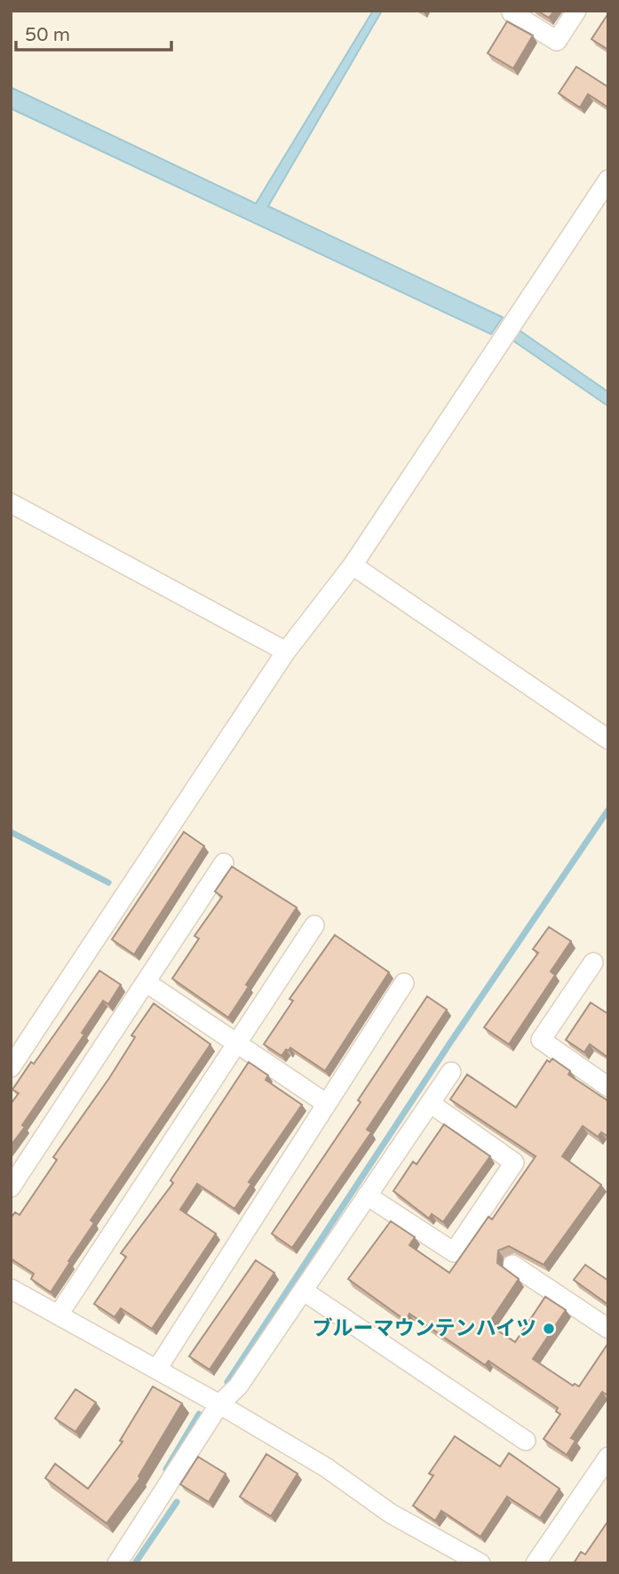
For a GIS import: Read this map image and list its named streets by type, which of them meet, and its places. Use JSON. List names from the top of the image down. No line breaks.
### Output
{"places":["ブルーマウンテンハイツ"],"scale_bar":"50 m"}
